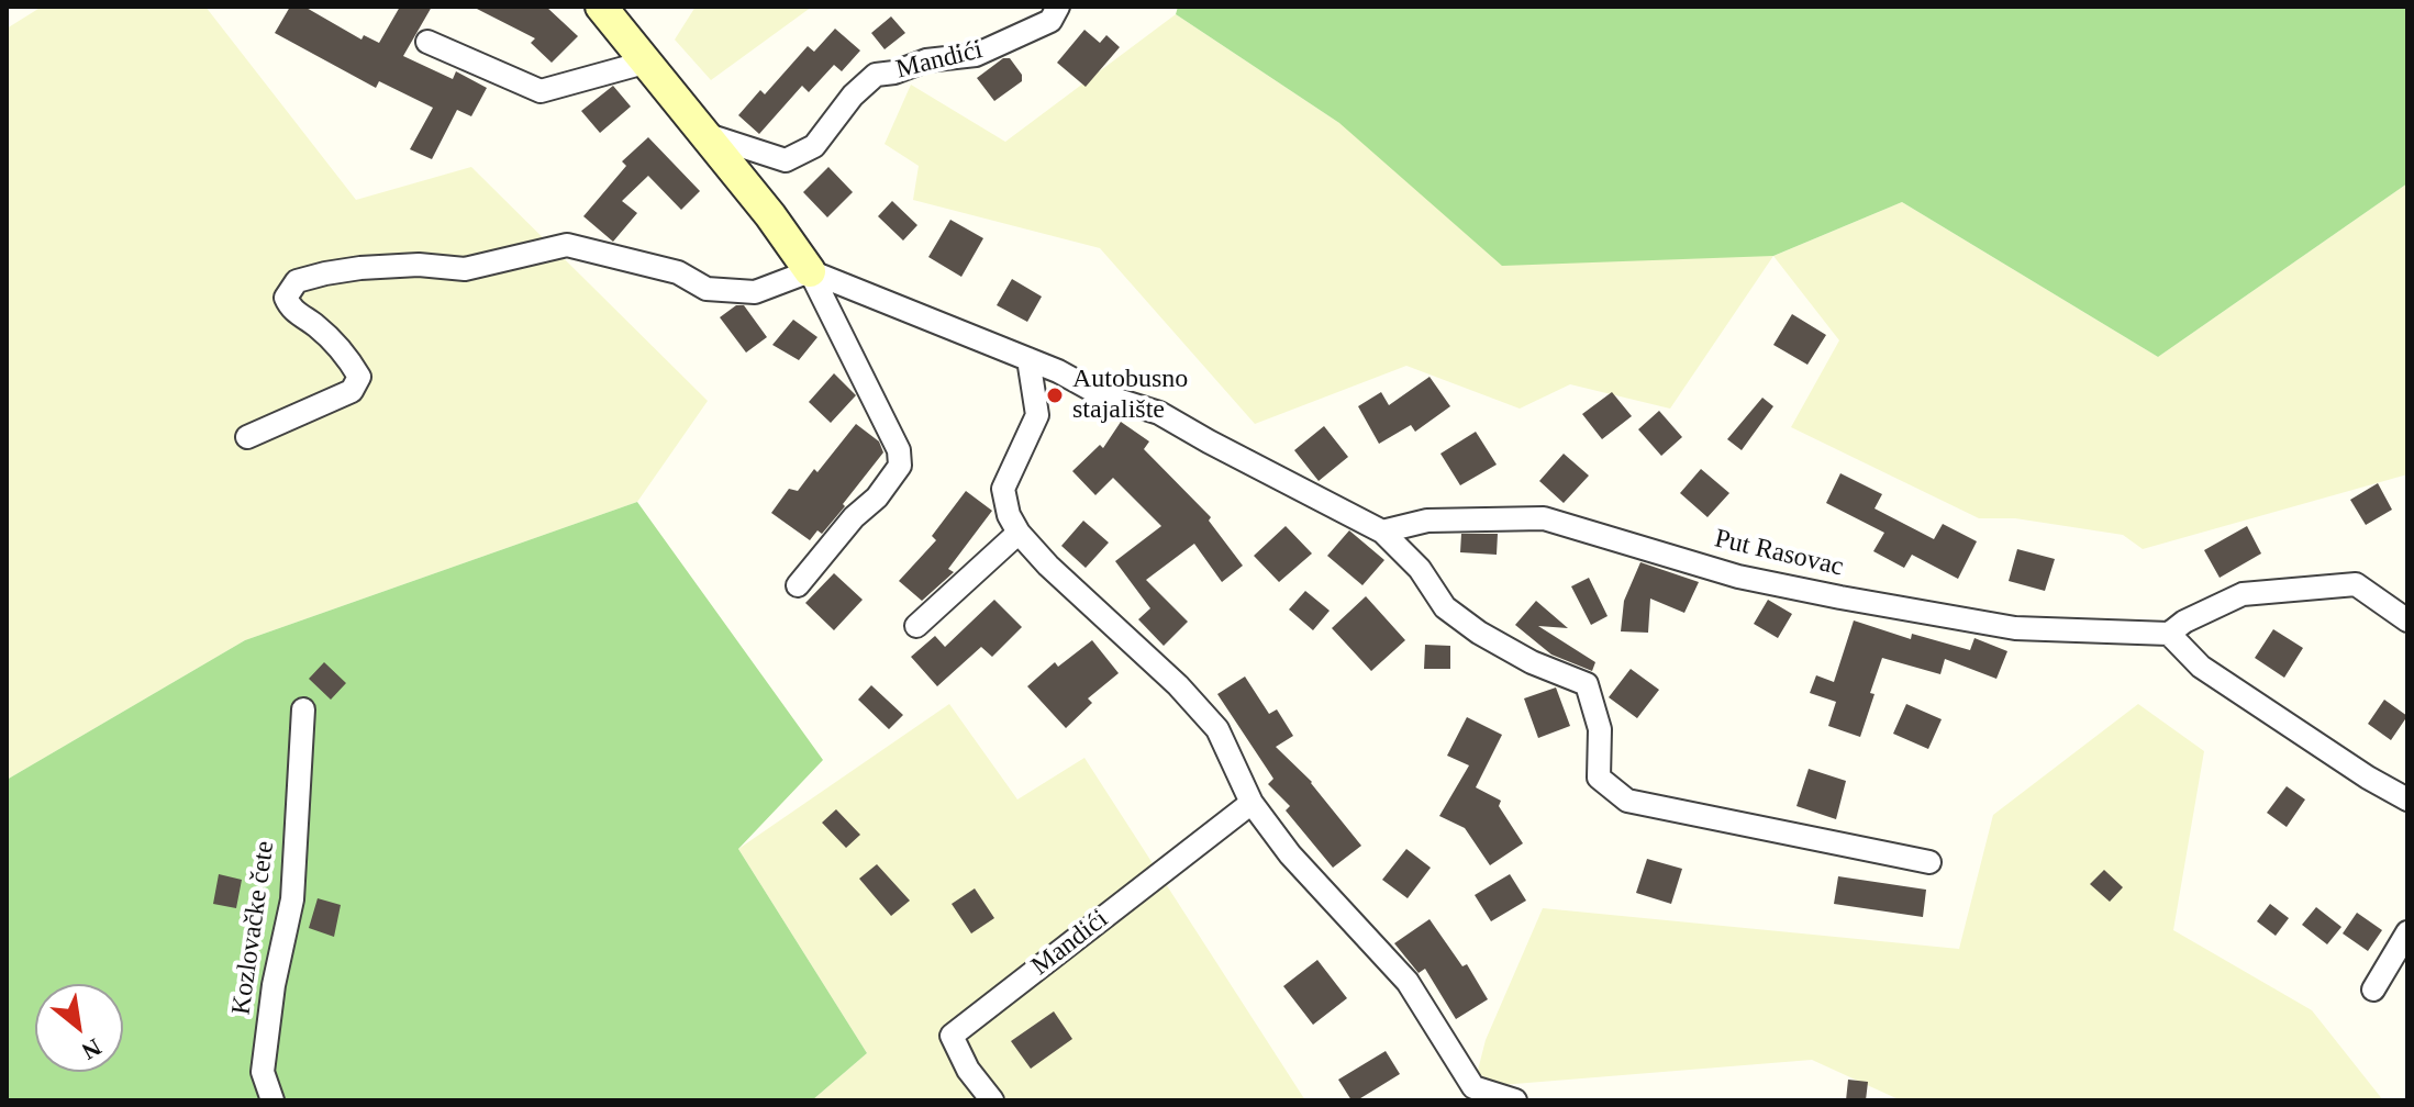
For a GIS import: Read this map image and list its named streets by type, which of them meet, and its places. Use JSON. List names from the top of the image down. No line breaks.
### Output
{"streets":{"street":["Mandići","Put Rasovac","Kozlovačke čete"]},"places":["Autobusno stajalište"],"north":"bottom right"}
